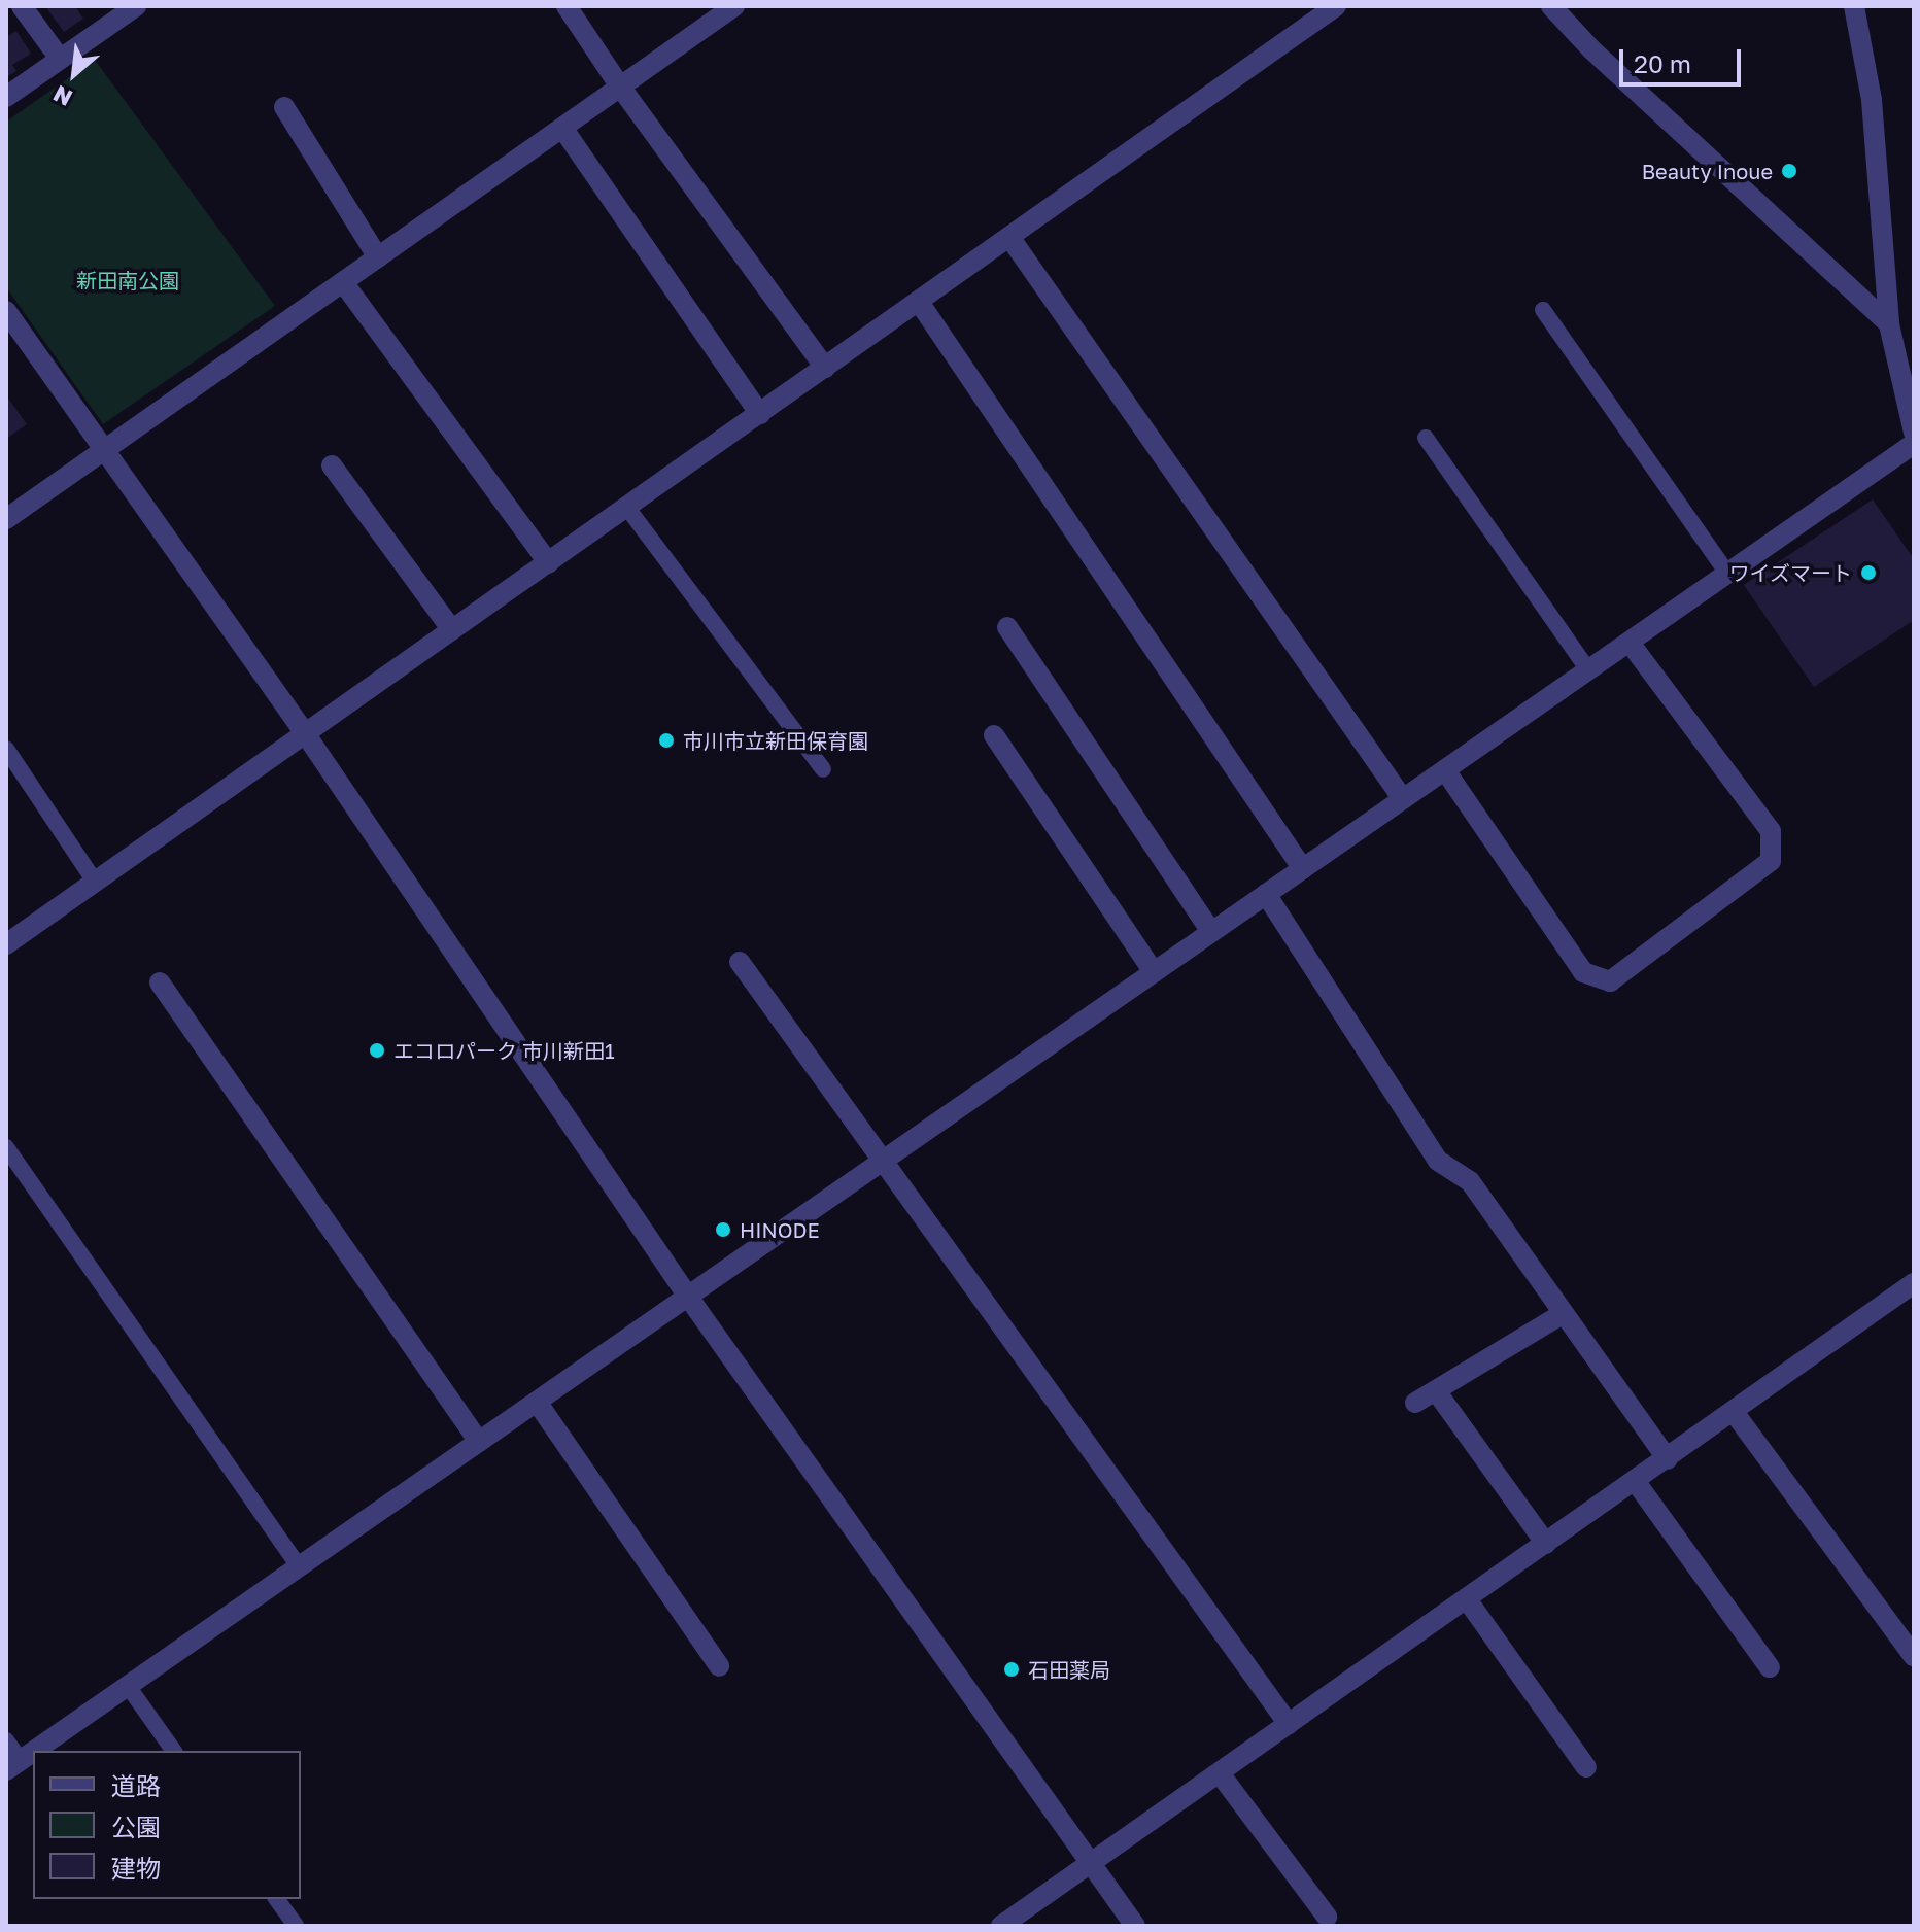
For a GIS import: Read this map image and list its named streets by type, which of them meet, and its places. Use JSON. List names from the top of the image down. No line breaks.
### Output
{"parks":["新田南公園"],"places":["Beauty Inoue","ワイズマート","市川市立新田保育園","エコロパーク 市川新田1","HINODE","石田薬局"],"legend":["道路","公園","建物"],"scale_bar":"20 m","north":"bottom left"}
